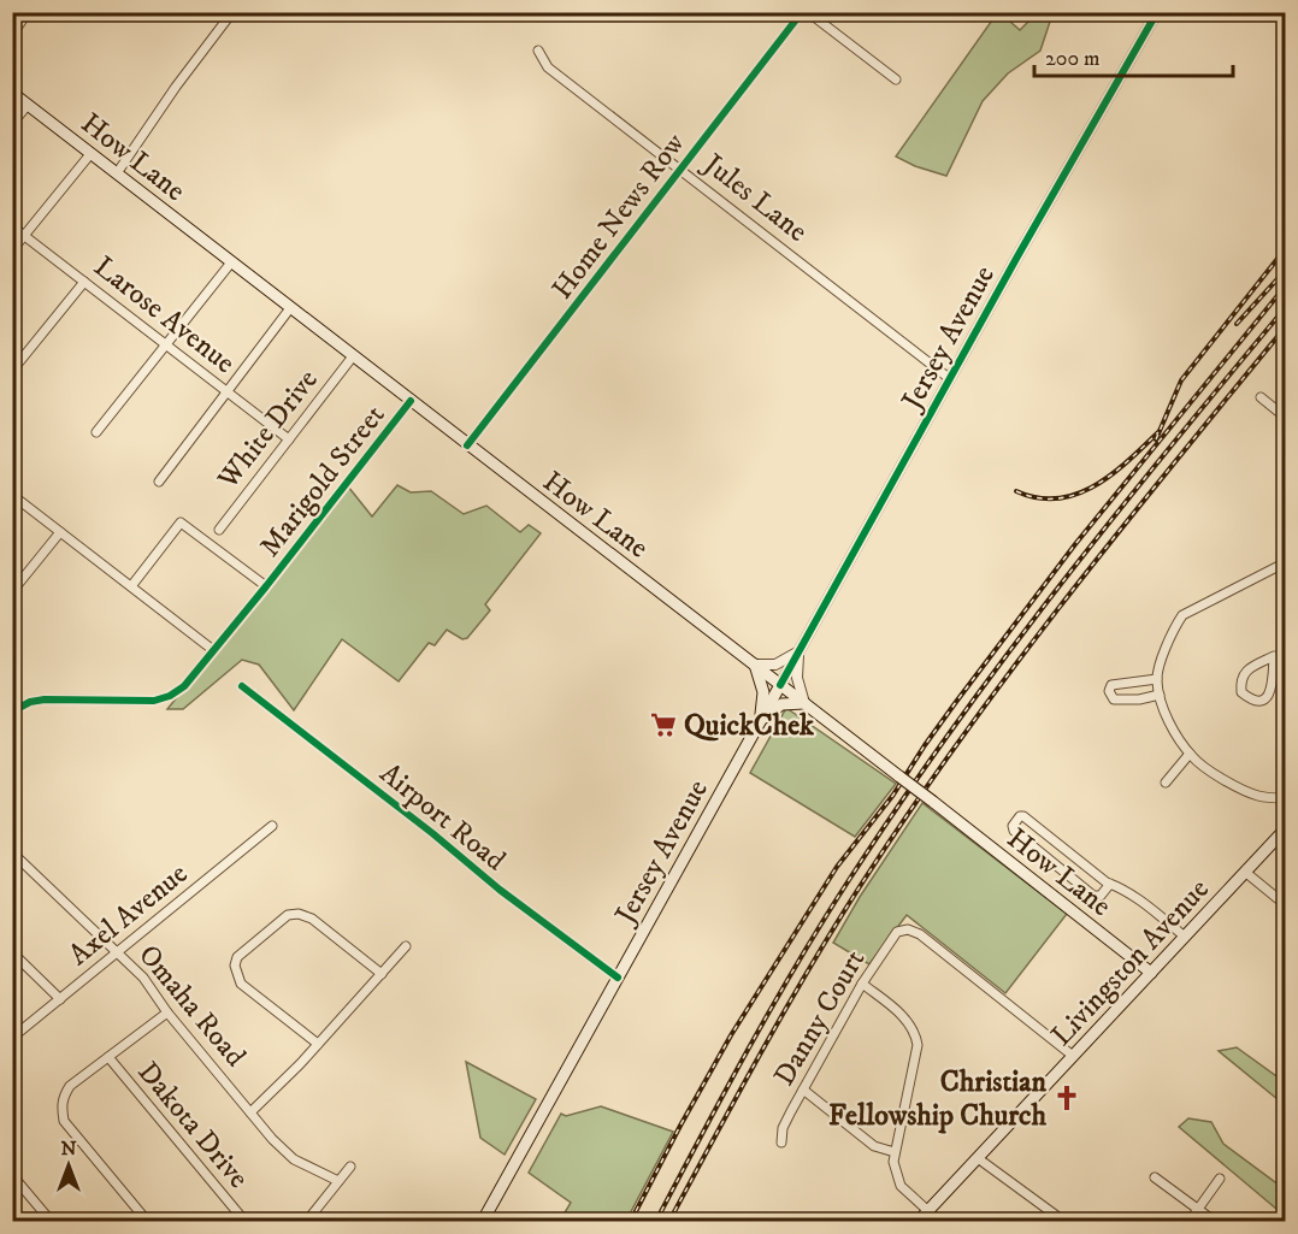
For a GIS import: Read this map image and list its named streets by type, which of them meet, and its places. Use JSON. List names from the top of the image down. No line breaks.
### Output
{"streets":{"main road":["How Lane","Jersey Avenue","Livingston Avenue"],"street":["Jules Lane","Home News Row","Larose Avenue","White Drive","Marigold Street","Airport Road","Axel Avenue","Omaha Road","Danny Court","Dakota Drive"]},"crossings":[["How Lane","Home News Row"],["How Lane","Jersey Avenue"],["How Lane","White Drive"],["How Lane","Marigold Street"],["How Lane","Livingston Avenue"],["Jules Lane","Home News Row"],["Jules Lane","Jersey Avenue"],["Larose Avenue","White Drive"],["Jersey Avenue","Airport Road"],["Axel Avenue","Omaha Road"],["Livingston Avenue","Danny Court"]],"places":{"supermarket":["QuickChek"],"church":["Christian Fellowship Church"]},"scale_bar":"200 m","north":"top"}
